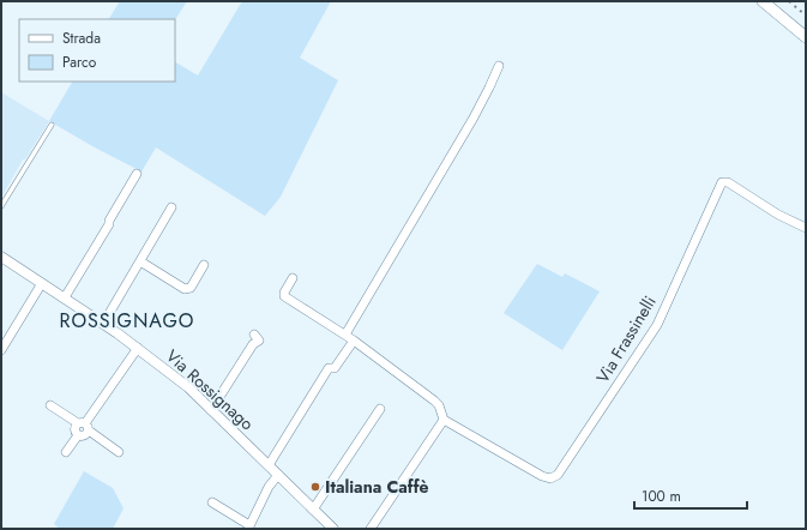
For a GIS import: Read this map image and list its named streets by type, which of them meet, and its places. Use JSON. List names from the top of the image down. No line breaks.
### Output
{"streets":{"street":["Via Frassinelli","Via Rossignago"]},"districts":["ROSSIGNAGO"],"places":["Italiana Caffè"],"legend":["Strada","Parco"],"scale_bar":"100 m"}
